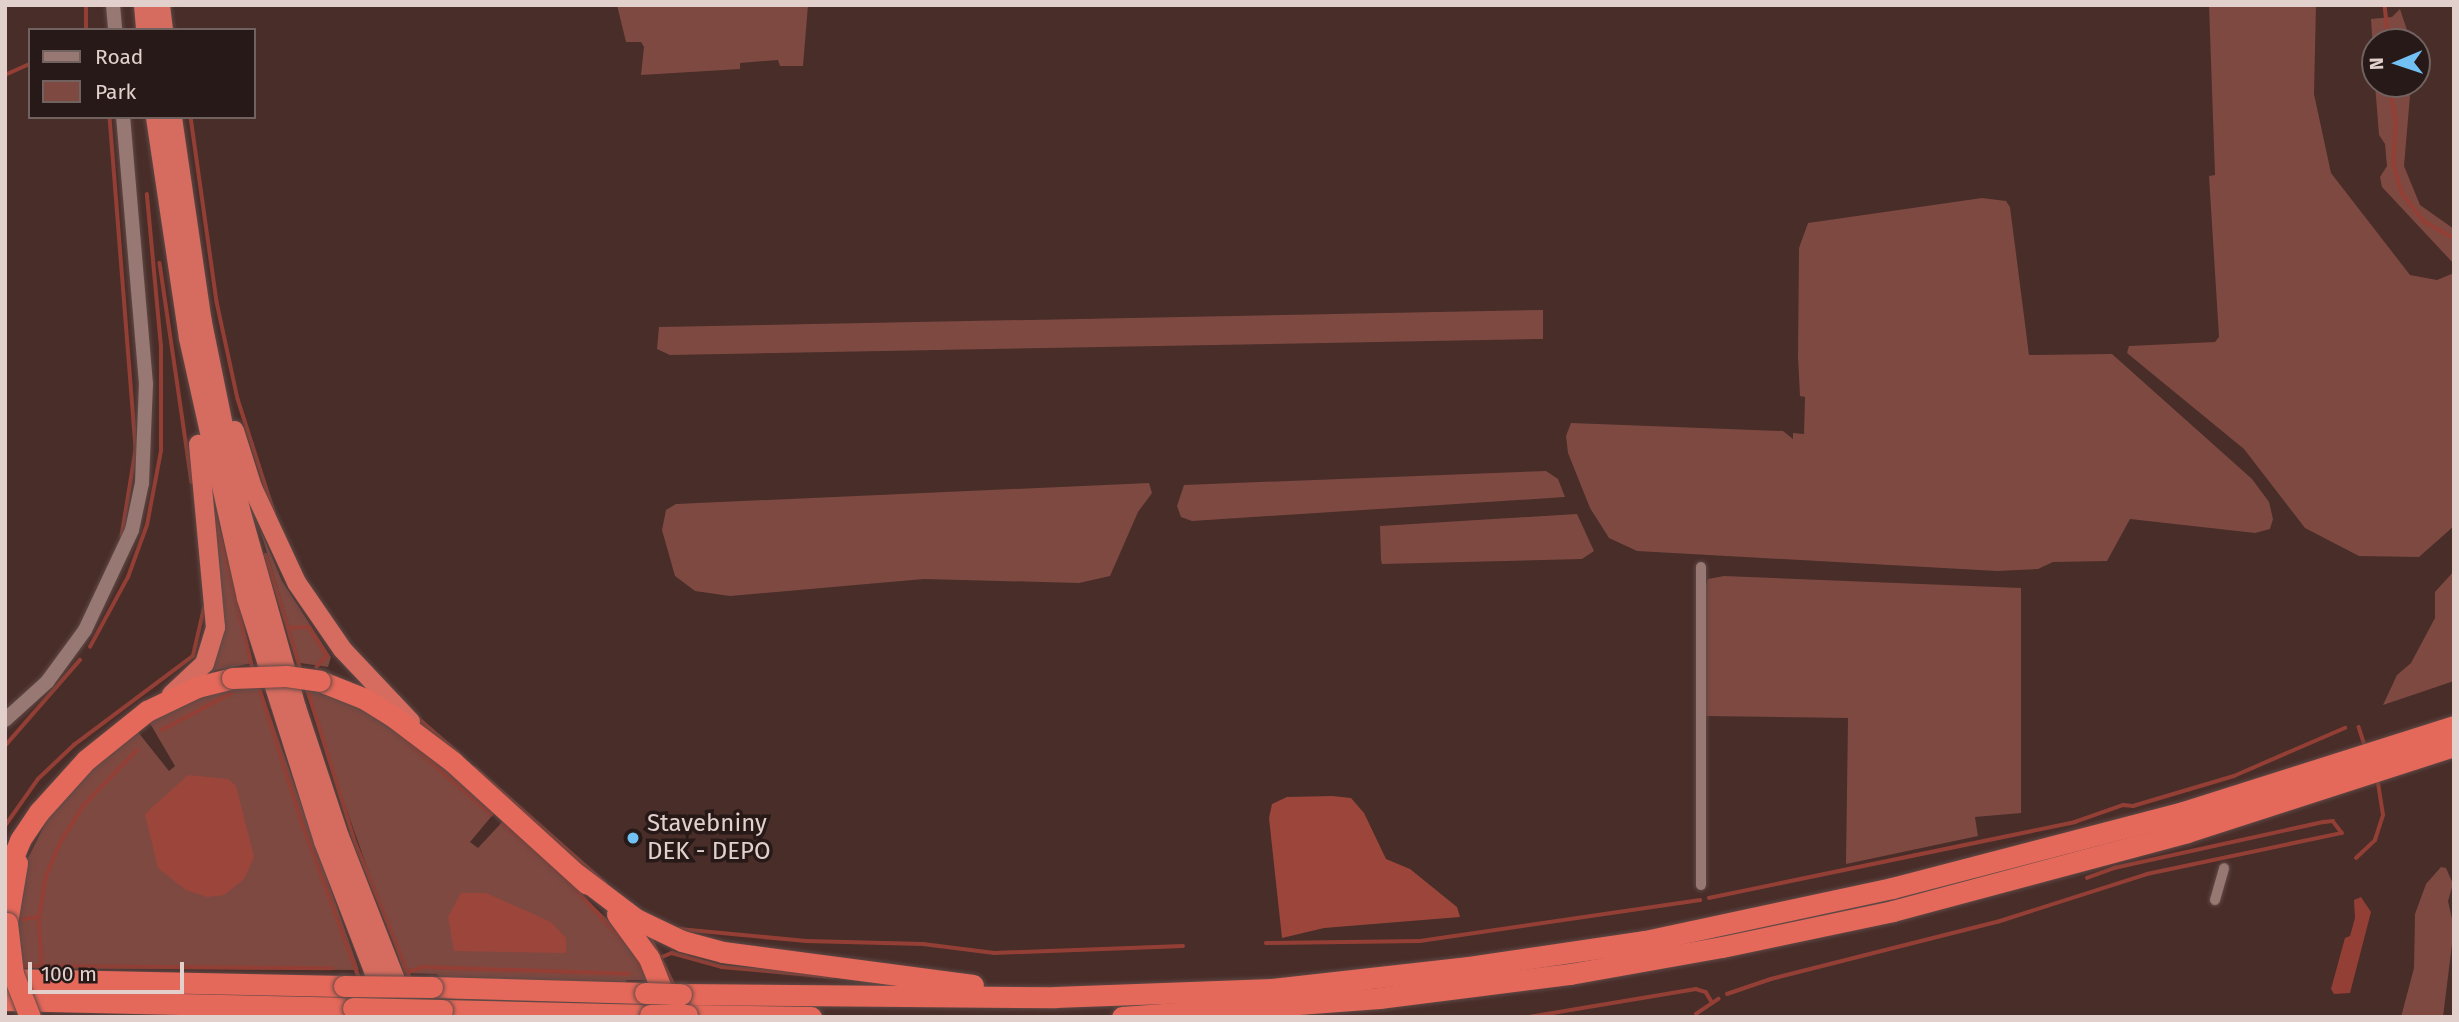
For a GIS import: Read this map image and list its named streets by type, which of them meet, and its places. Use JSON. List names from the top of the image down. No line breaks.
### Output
{"places":["Stavebniny DEK - DEPO"],"legend":["Road","Park"],"scale_bar":"100 m","north":"left"}
